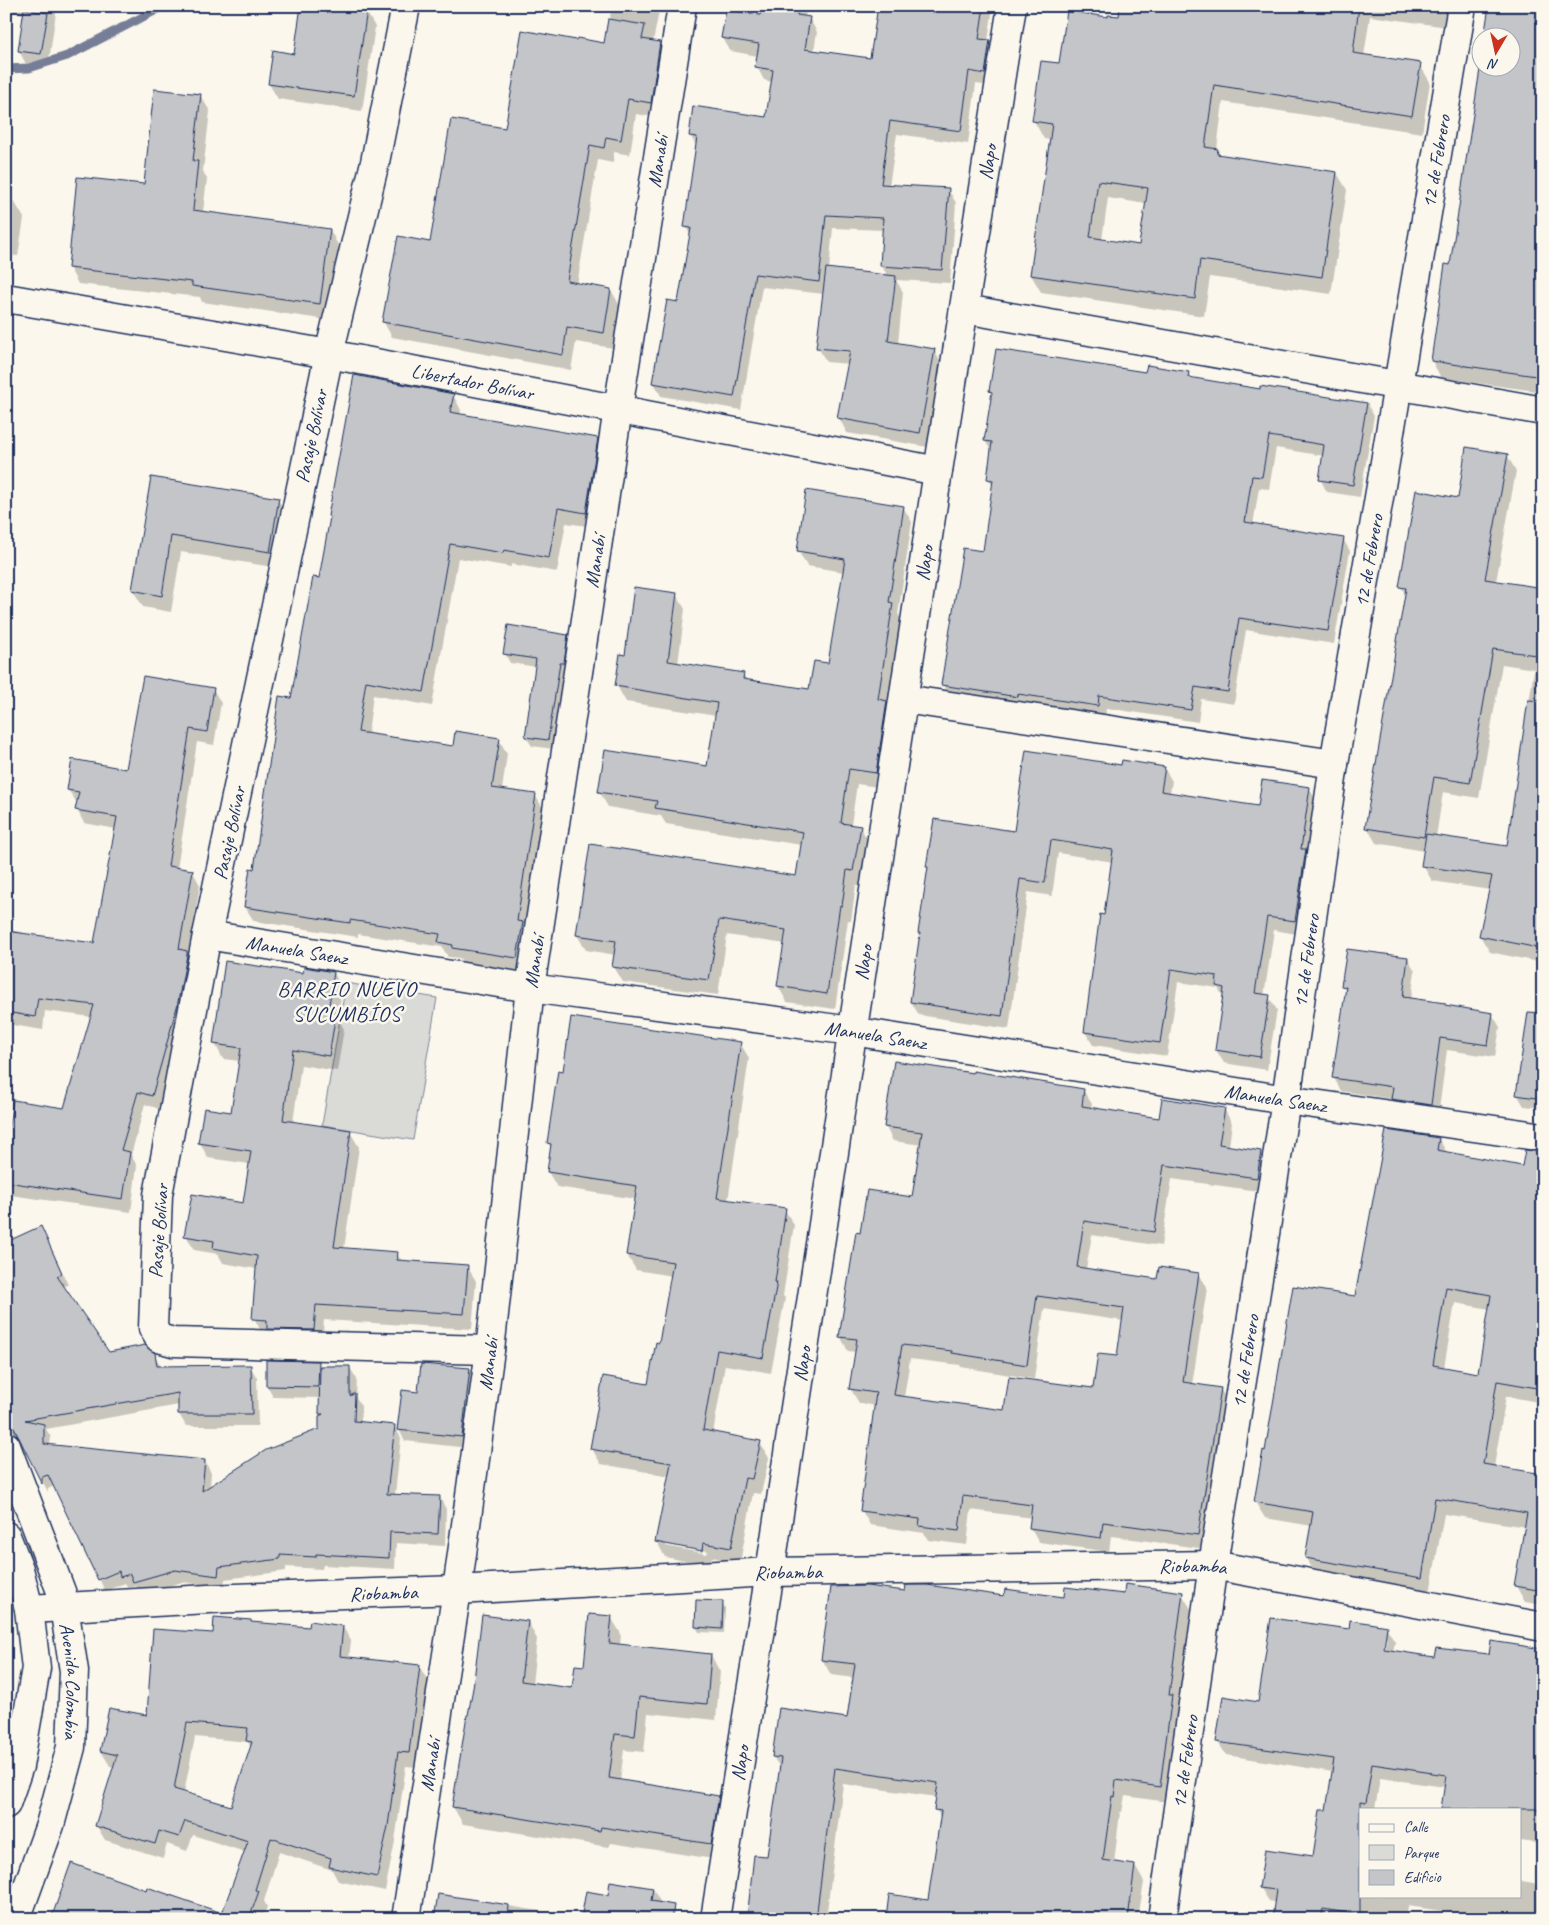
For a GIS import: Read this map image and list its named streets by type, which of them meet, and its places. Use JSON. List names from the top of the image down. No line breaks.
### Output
{"streets":{"street":["Manabí","Napo","12 de Febrero","Libertador Bolívar","Pasaje Bolívar","Manuela Saenz","Riobamba","Avenida Colombia"]},"crossings":[["Manabí","Libertador Bolívar"],["Manabí","Pasaje Bolívar"],["Manabí","Manuela Saenz"],["Manabí","Riobamba"],["Napo","Libertador Bolívar"],["Napo","Manuela Saenz"],["Napo","Riobamba"],["12 de Febrero","Manuela Saenz"],["12 de Febrero","Riobamba"],["Libertador Bolívar","Pasaje Bolívar"],["Pasaje Bolívar","Manuela Saenz"],["Riobamba","Avenida Colombia"]],"districts":["BARRIO NUEVO SUCUMBÍOS"],"legend":["Calle","Parque","Edificio"],"north":"bottom"}
